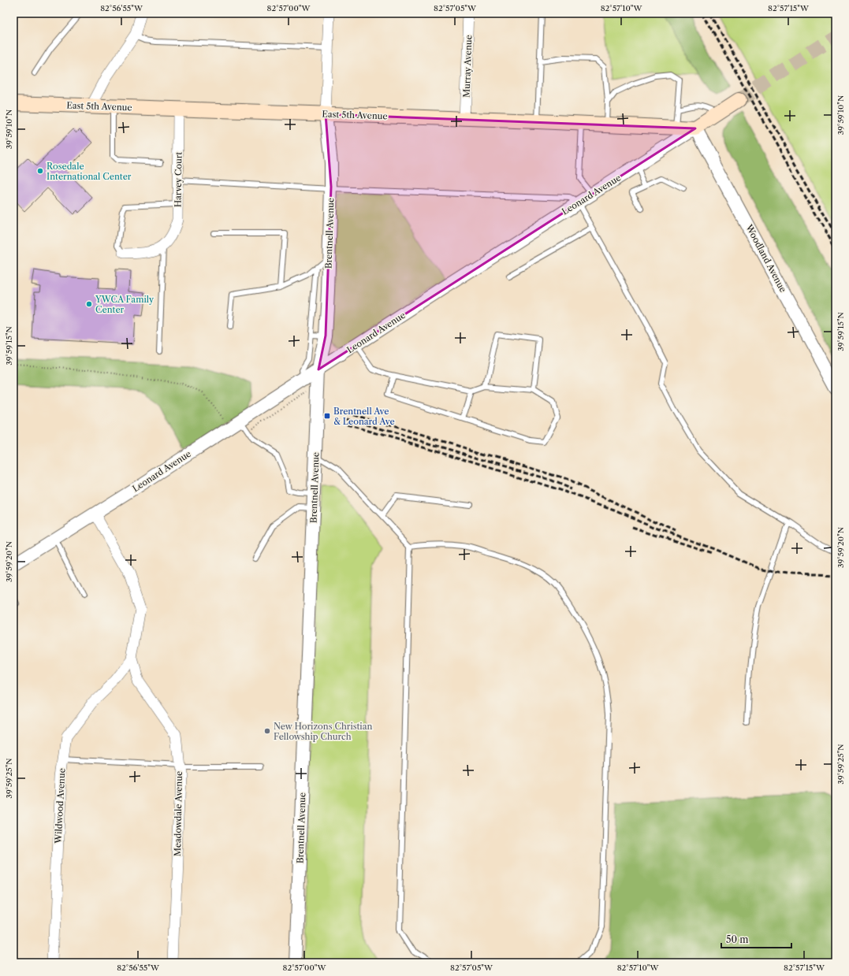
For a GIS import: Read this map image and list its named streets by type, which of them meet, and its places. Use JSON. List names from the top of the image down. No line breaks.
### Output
{"streets":{"main road":["East 5th Avenue","Leonard Avenue"],"street":["Murray Avenue","Harvey Court","Brentnell Avenue","Woodland Avenue","Wildwood Avenue","Meadowdale Avenue"]},"crossings":[["Murray Avenue","East 5th Avenue"],["East 5th Avenue","Harvey Court"],["East 5th Avenue","Leonard Avenue"],["East 5th Avenue","Brentnell Avenue"],["East 5th Avenue","Woodland Avenue"],["Leonard Avenue","Brentnell Avenue"],["Leonard Avenue","Woodland Avenue"],["Leonard Avenue","Wildwood Avenue"],["Wildwood Avenue","Meadowdale Avenue"]],"places":{"other":["Rosedale International Center","YWCA Family Center","New Horizons Christian Fellowship Church"],"transit":["Brentnell Ave & Leonard Ave"]},"scale_bar":"50 m","coordinates":["82°56'55\"W","82°57'00\"W","82°57'05\"W","82°57'10\"W","82°57'15\"W","39°59'10\"N","39°59'15\"N","39°59'20\"N","39°59'25\"N"]}
